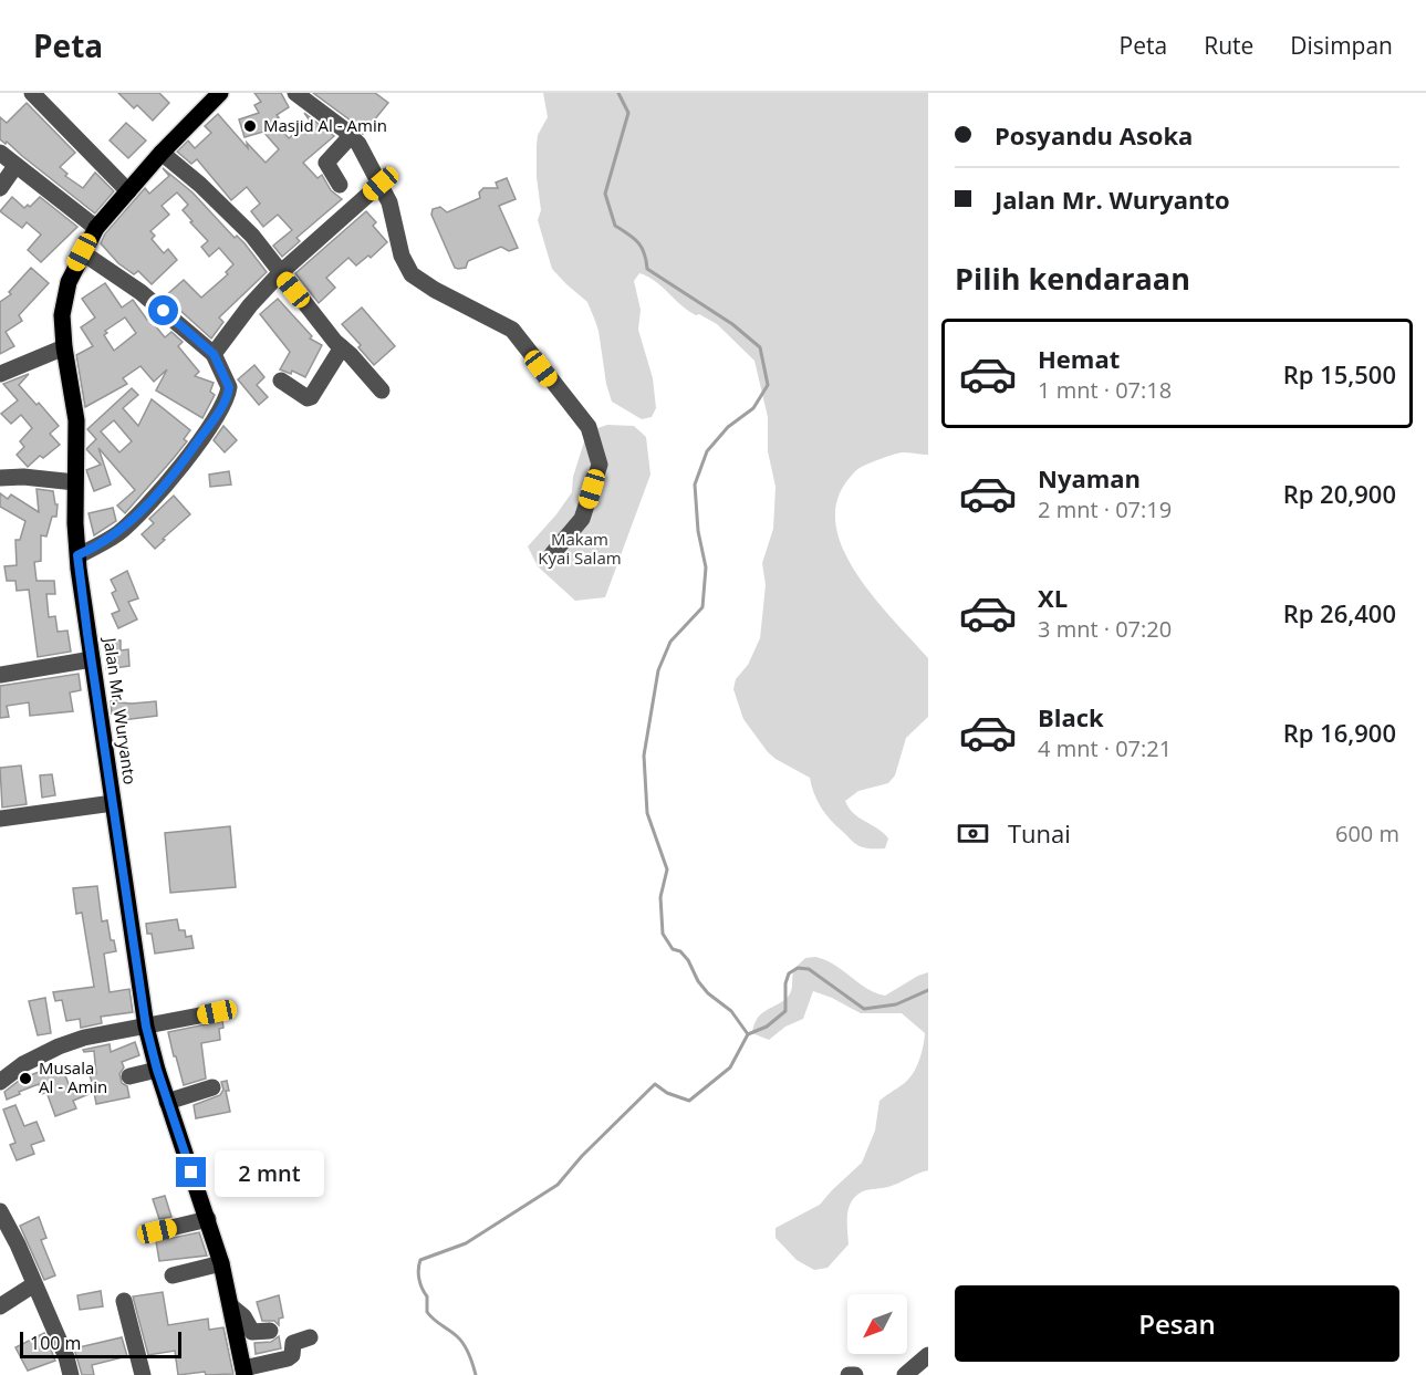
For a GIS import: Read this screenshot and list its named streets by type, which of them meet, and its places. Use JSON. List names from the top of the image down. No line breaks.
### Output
{"streets":{"main road":["Jalan Mr. Wuryanto"]},"parks":["Makam Kyai Salam"],"places":["Masjid Al - Amin","Musala Al - Amin"],"scale_bar":"100 m","north":"bottom left","page":{"header":"Peta","nav":["Peta","Rute","Disimpan"],"banner":["Posyandu Asoka","Jalan Mr. Wuryanto"],"heading":"Pilih kendaraan","list":[{"name":"Hemat","note":"1 mnt · 07:18","value":"Rp 15,500"},{"name":"Nyaman","note":"2 mnt · 07:19","value":"Rp 20,900"},{"name":"XL","note":"3 mnt · 07:20","value":"Rp 26,400"},{"name":"Black","note":"4 mnt · 07:21","value":"Rp 16,900"}],"pay":["Tunai","600 m"],"bubble":"2 mnt","buttons":"Pesan","scale":"100 m"}}
